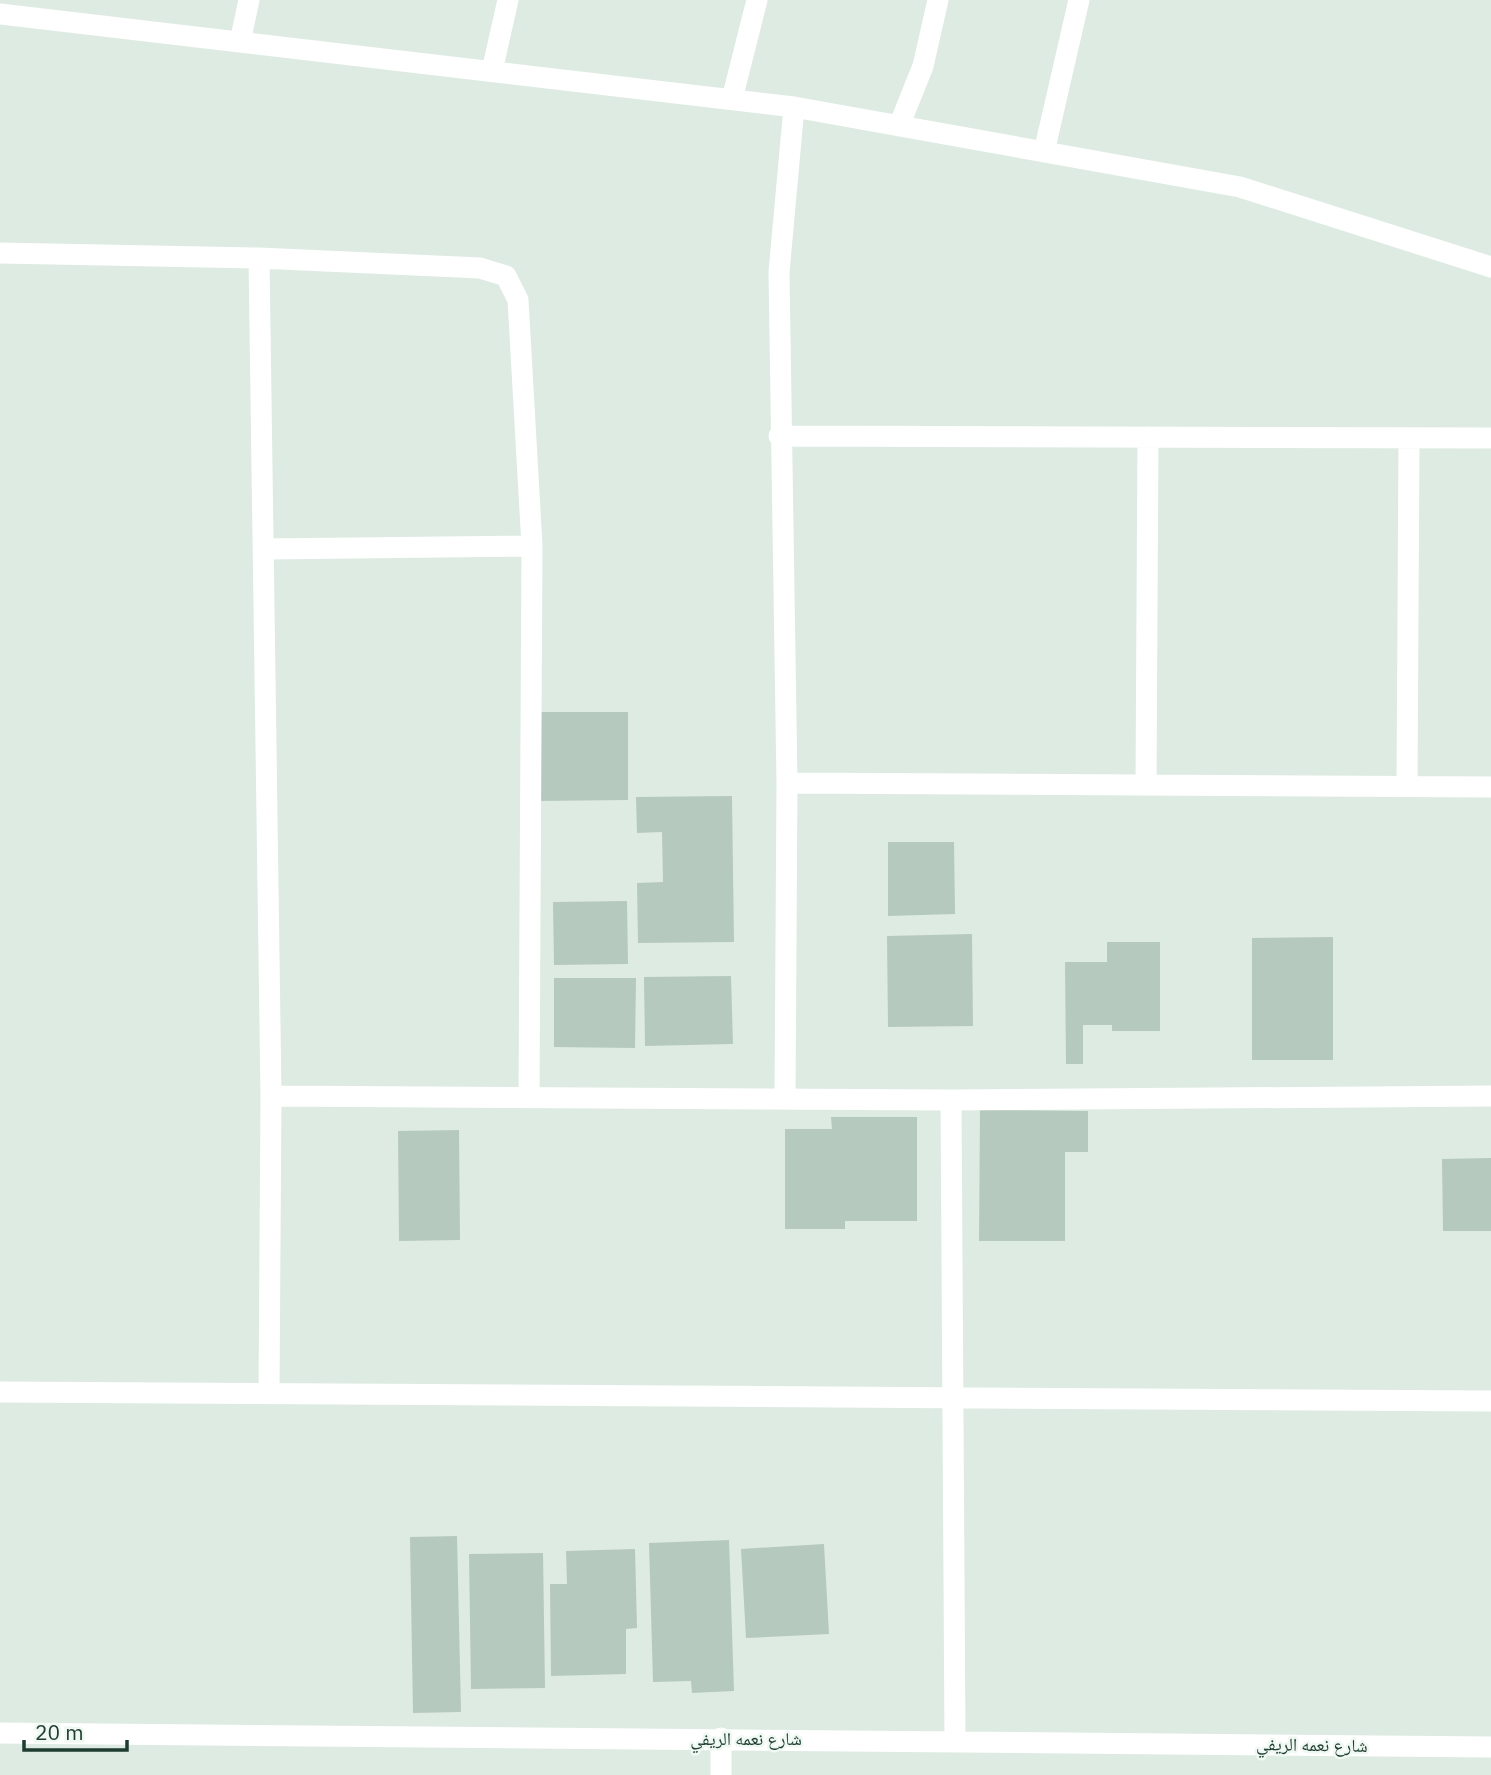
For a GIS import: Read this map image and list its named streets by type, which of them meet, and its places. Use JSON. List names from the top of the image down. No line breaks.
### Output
{"streets":{"street":["شارع نعمه الريفي"]},"scale_bar":"20 m"}
